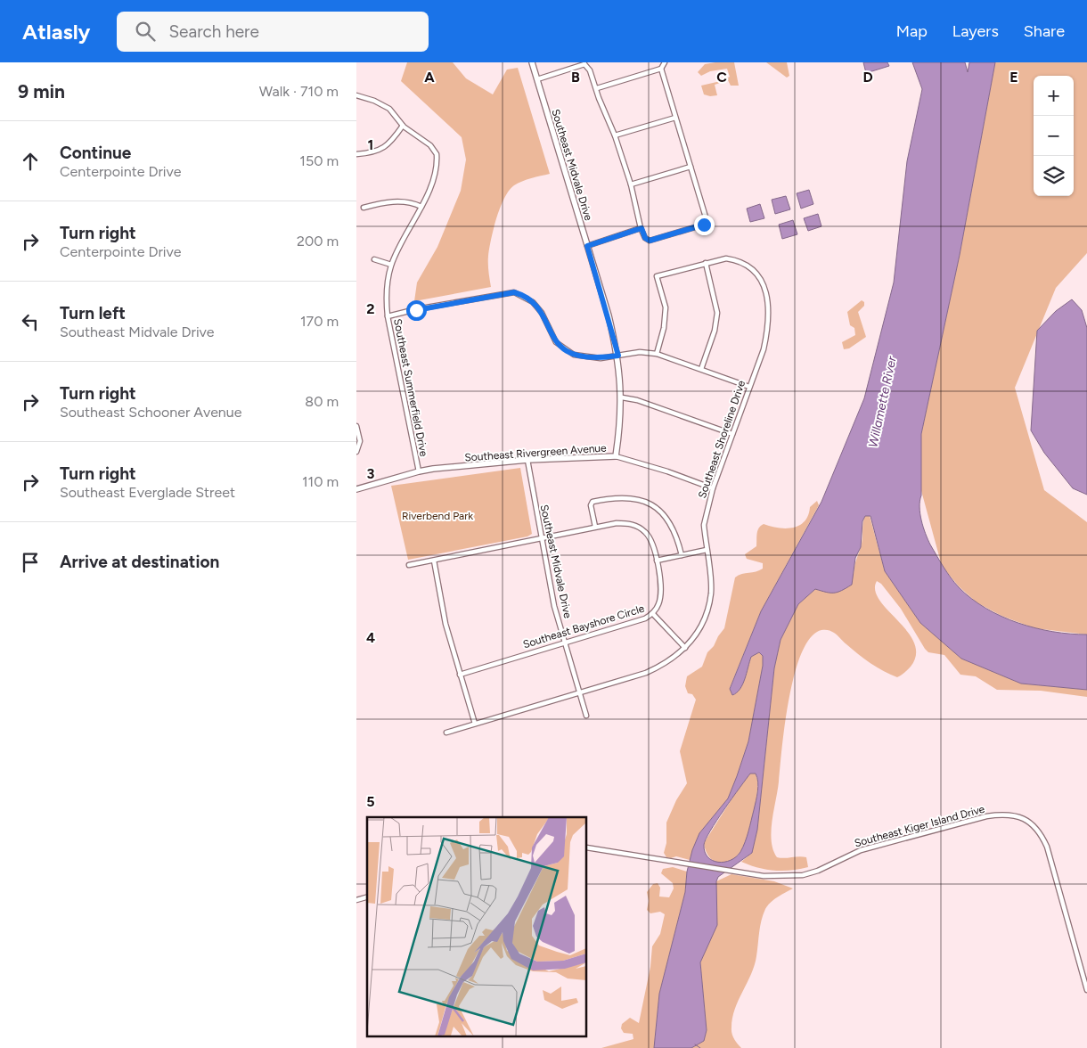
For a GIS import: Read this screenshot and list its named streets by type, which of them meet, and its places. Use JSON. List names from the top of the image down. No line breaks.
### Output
{"streets":{"street":["Southeast Midvale Drive","Southeast Summerfield Drive","Southeast Shoreline Drive","Southeast Rivergreen Avenue","Southeast Bayshore Circle","Southeast Kiger Island Drive"]},"crossings":[["Southeast Midvale Drive","Southeast Shoreline Drive"],["Southeast Midvale Drive","Southeast Rivergreen Avenue"],["Southeast Midvale Drive","Southeast Bayshore Circle"],["Southeast Summerfield Drive","Southeast Rivergreen Avenue"],["Southeast Shoreline Drive","Southeast Rivergreen Avenue"]],"water":["Willamette River"],"parks":["Riverbend Park"],"page":{"header":"Atlasly","search":"Search here","nav":["Map","Layers","Share"],"heading":["9 min","Walk · 710 m"],"map_buttons":["+","−"],"list":[["Continue","Centerpointe Drive","150 m"],["Turn right","Centerpointe Drive","200 m"],["Turn left","Southeast Midvale Drive","170 m"],["Turn right","Southeast Schooner Avenue","80 m"],["Turn right","Southeast Everglade Street","110 m"],"Arrive at destination"]},"grid":{"columns":["A","B","C","D","E"],"rows":["1","2","3","4","5"]}}
